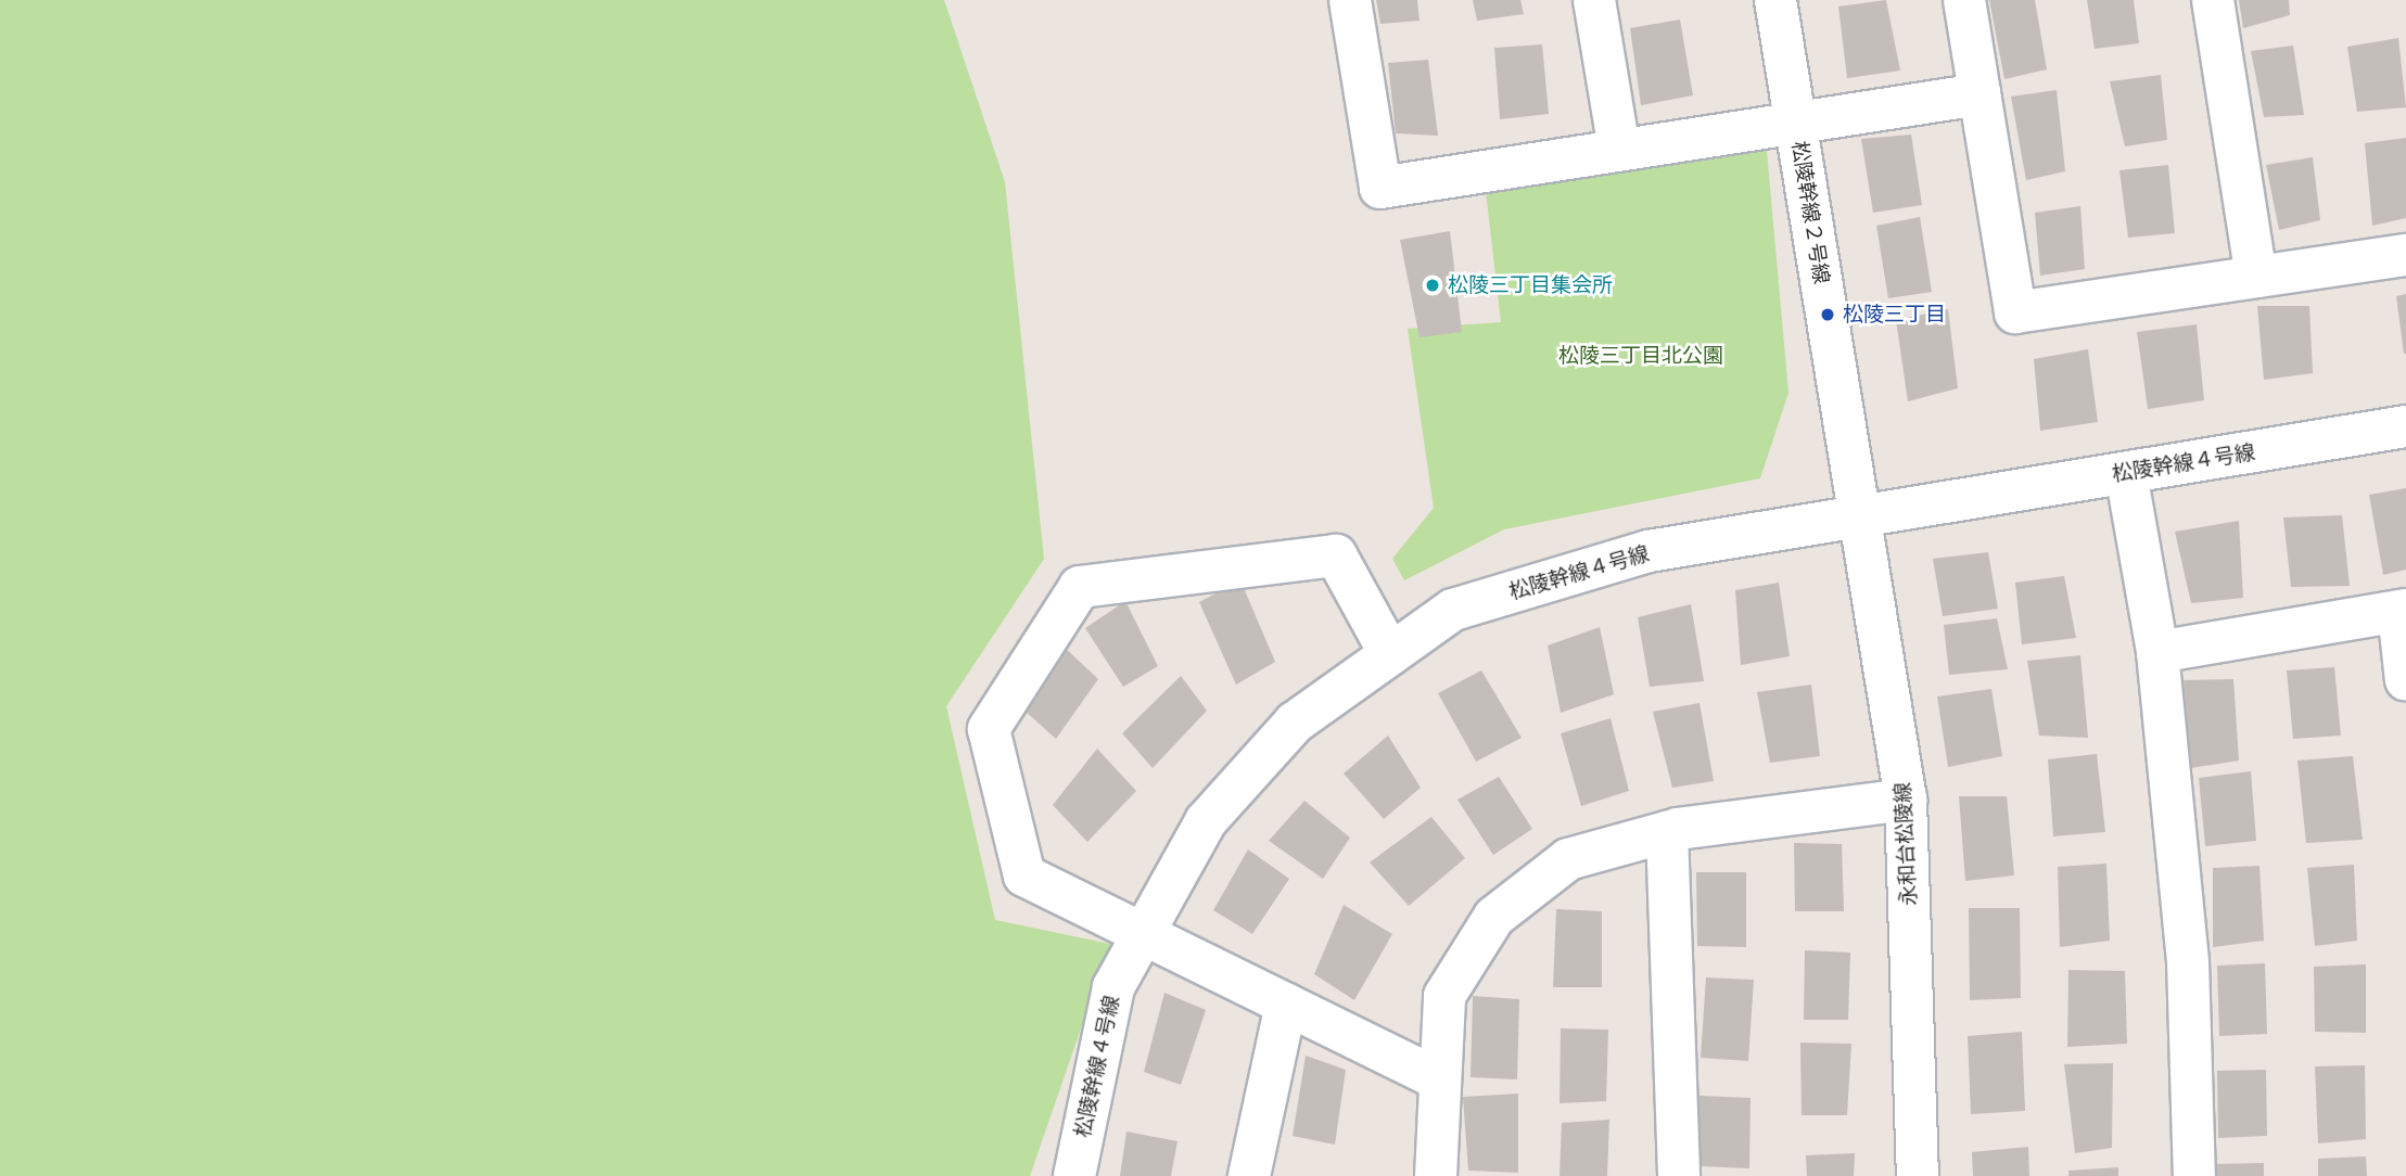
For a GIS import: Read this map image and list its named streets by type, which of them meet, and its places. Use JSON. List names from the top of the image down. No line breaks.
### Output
{"streets":{"street":["松陵幹線２号線","松陵幹線４号線","永和台松陵線"]},"crossings":[["松陵幹線２号線","松陵幹線４号線"],["松陵幹線２号線","永和台松陵線"],["松陵幹線４号線","永和台松陵線"]],"parks":["松陵三丁目北公園"],"places":["松陵三丁目集会所","松陵三丁目"]}
